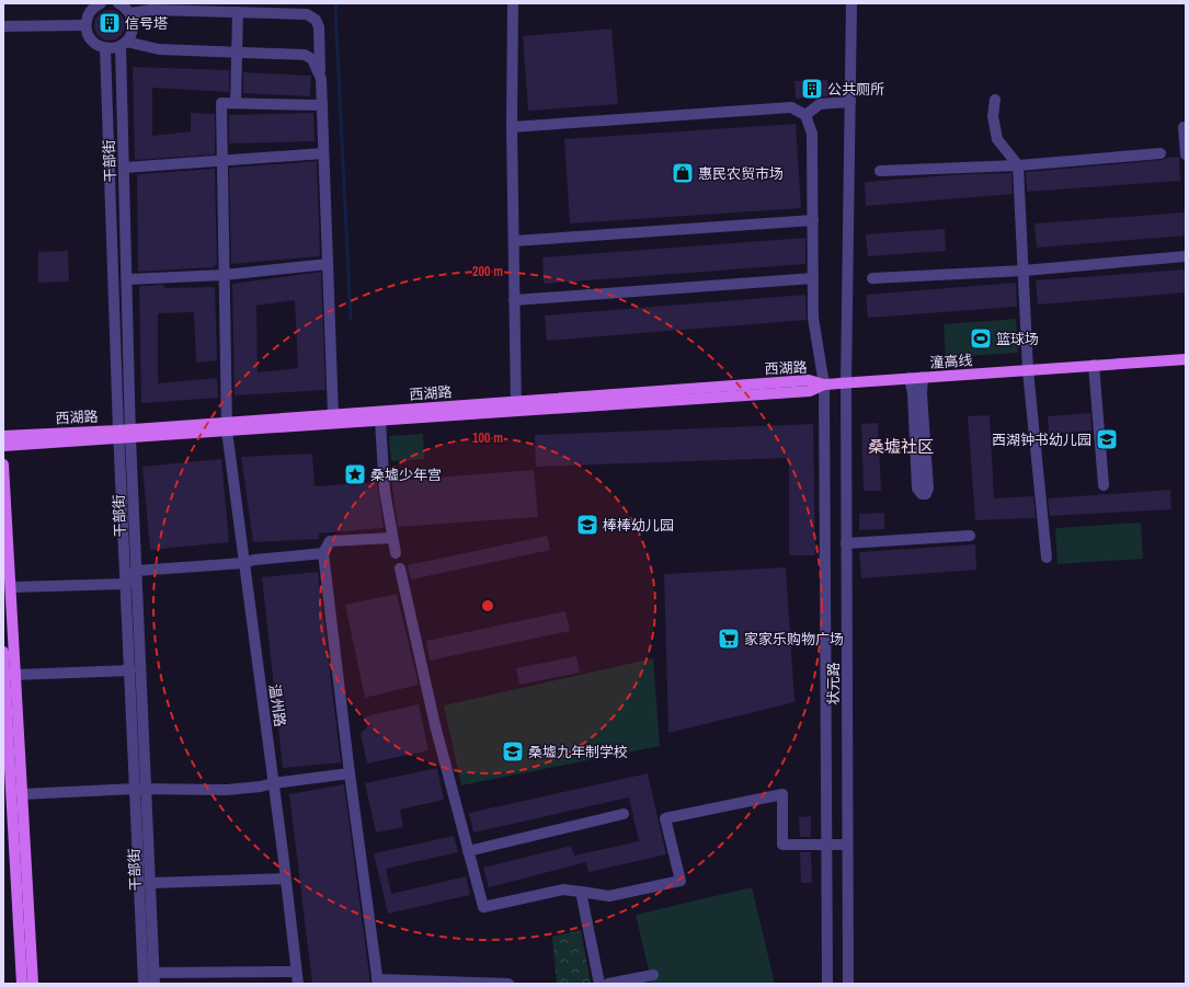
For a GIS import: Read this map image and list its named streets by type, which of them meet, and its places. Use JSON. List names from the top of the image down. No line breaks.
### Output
{"streets":{"main road":["潼高线","西湖路"],"street":["干部街","状元路","温州路"]},"crossings":[["干部街","西湖路"],["潼高线","西湖路"],["潼高线","状元路"],["西湖路","状元路"],["西湖路","温州路"]],"districts":["桑墟社区"],"places":{"building":["信号塔","公共厕所"],"shop":["惠民农贸市场"],"sports":["篮球场"],"school or university":["西湖钟书幼儿园","棒棒幼儿园","桑墟九年制学校"],"place":["桑墟少年宫"],"supermarket":["家家乐购物广场"]},"rings":["200 m","100 m"]}
